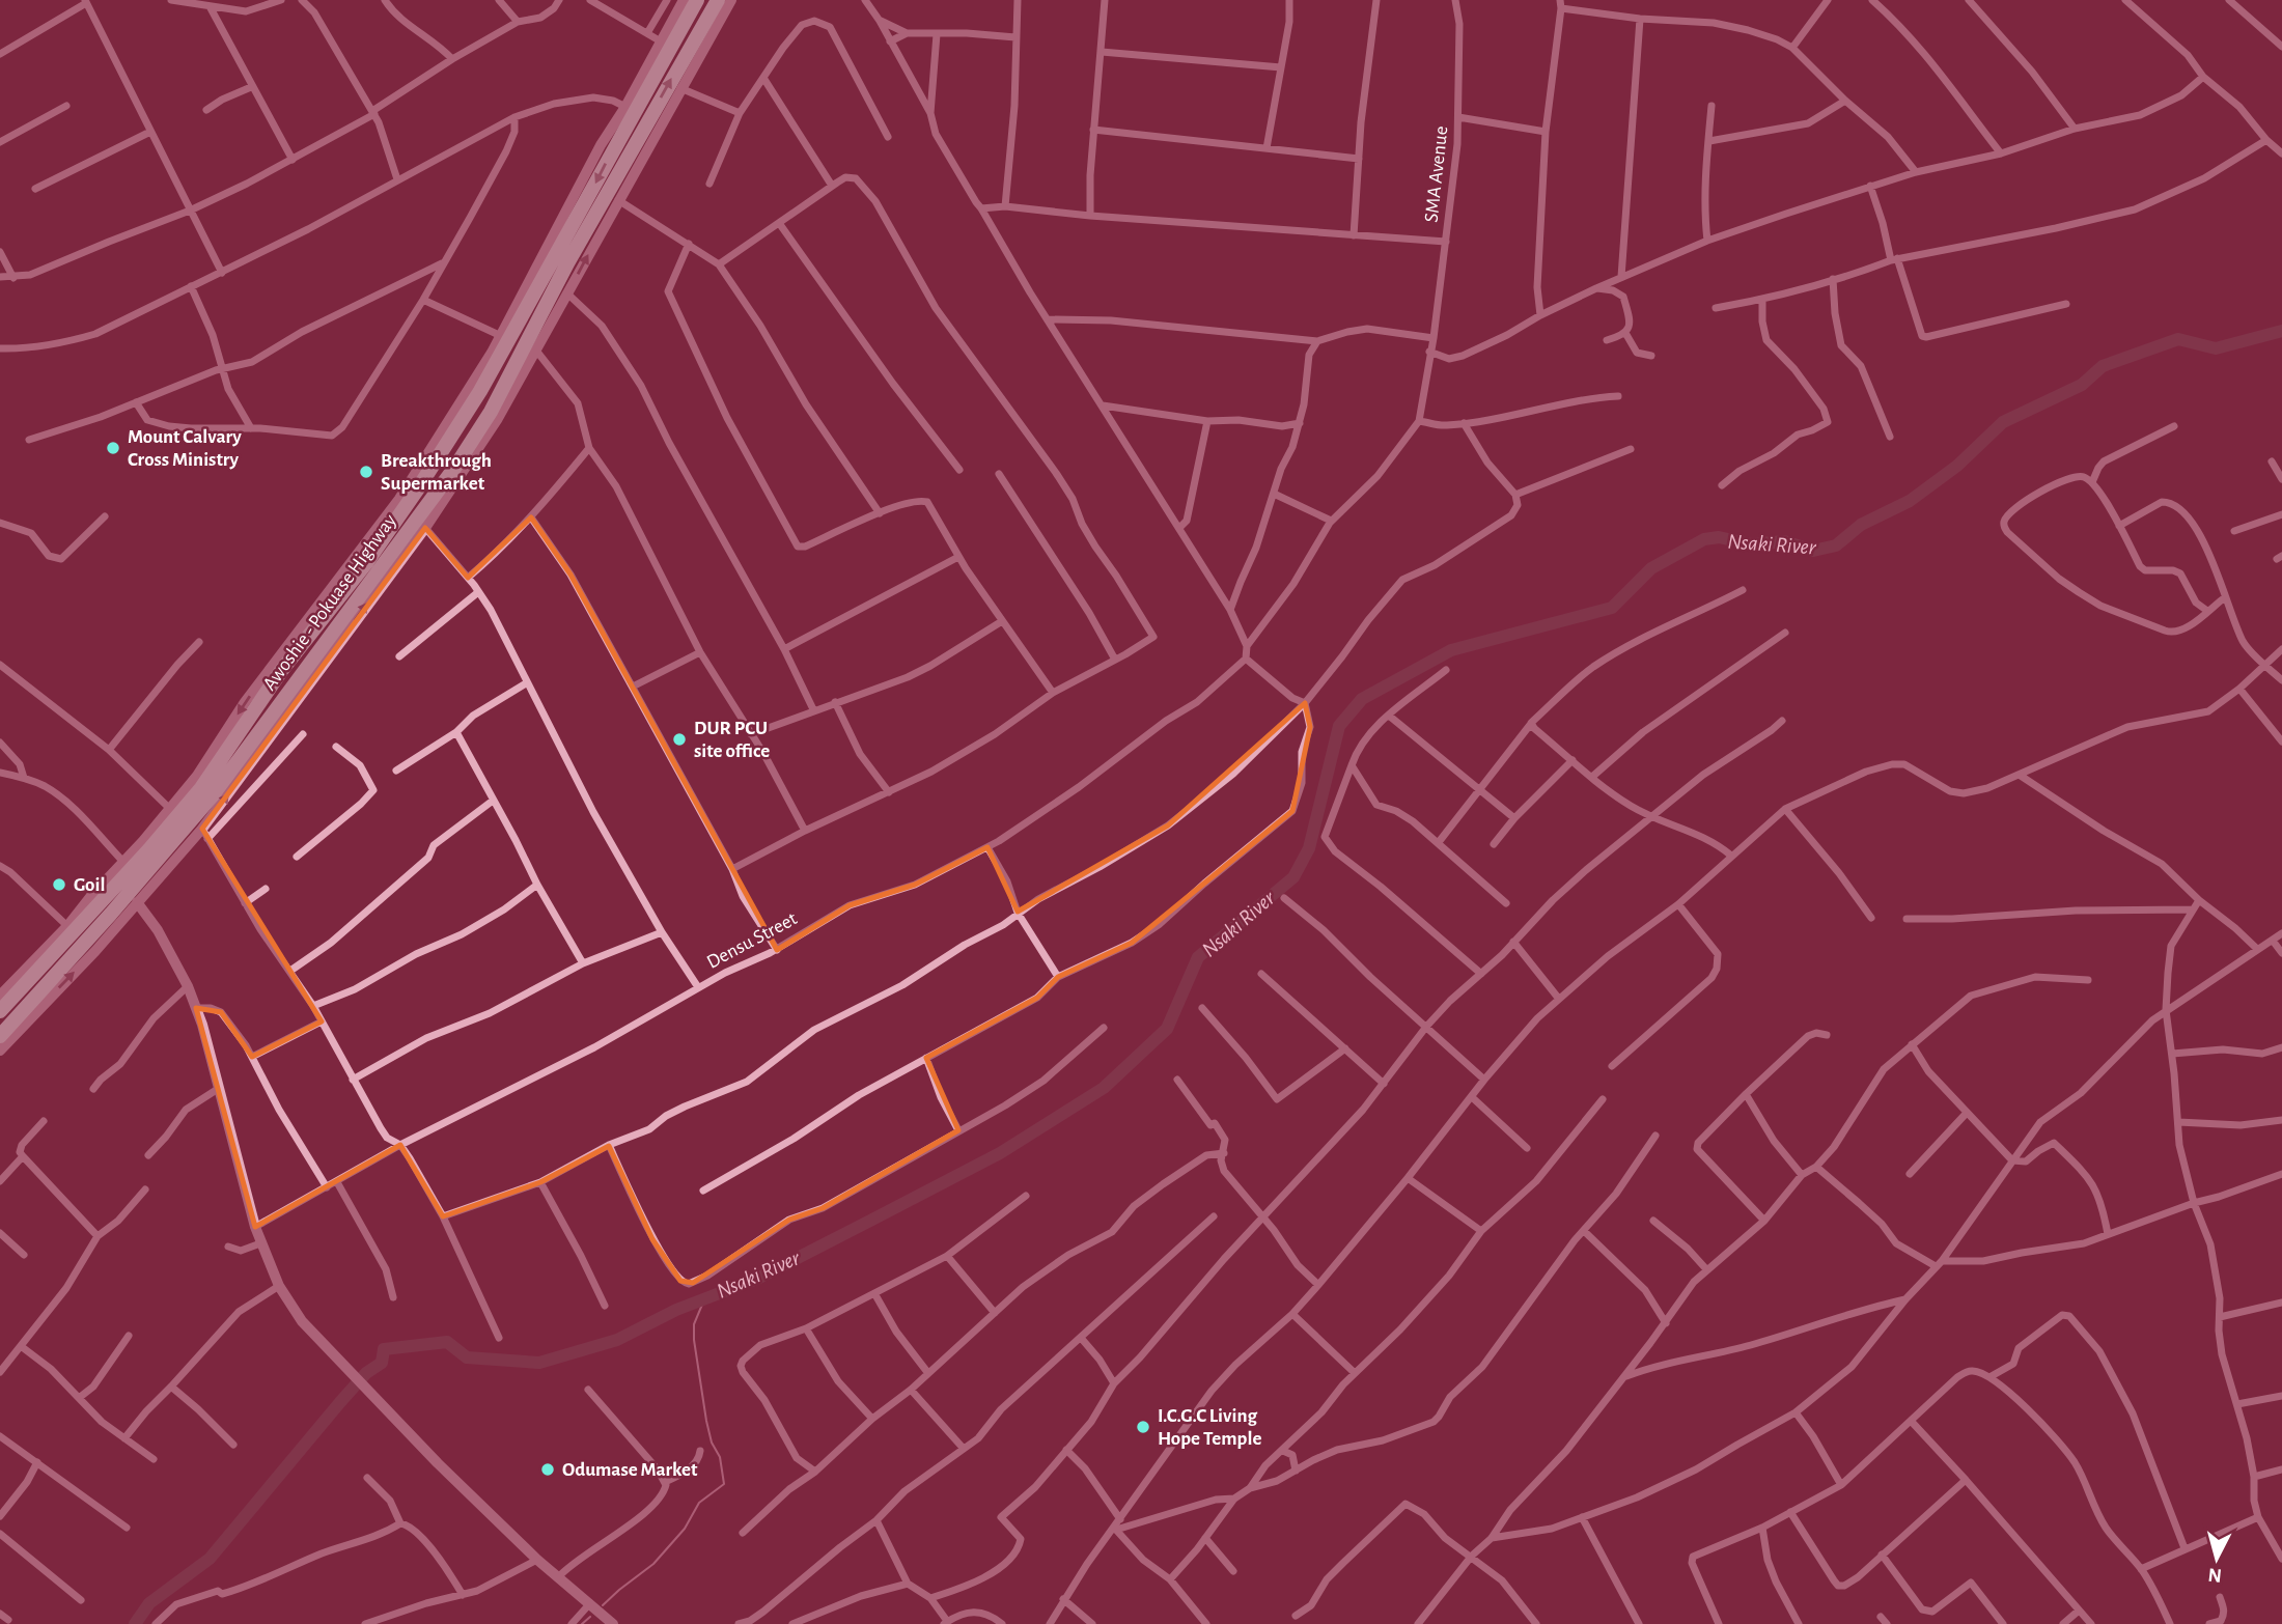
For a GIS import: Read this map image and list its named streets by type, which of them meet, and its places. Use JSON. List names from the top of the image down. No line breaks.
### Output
{"streets":{"main road":["Awoshie - Pokuase Highway"],"street":["SMA Avenue","Densu Street"]},"water":["Nsaki River"],"places":["Mount Calvary Cross Ministry","Breakthrough Supermarket","DUR PCU site office","Goil","I.C.G.C Living Hope Temple","Odumase Market"],"north":"bottom"}
